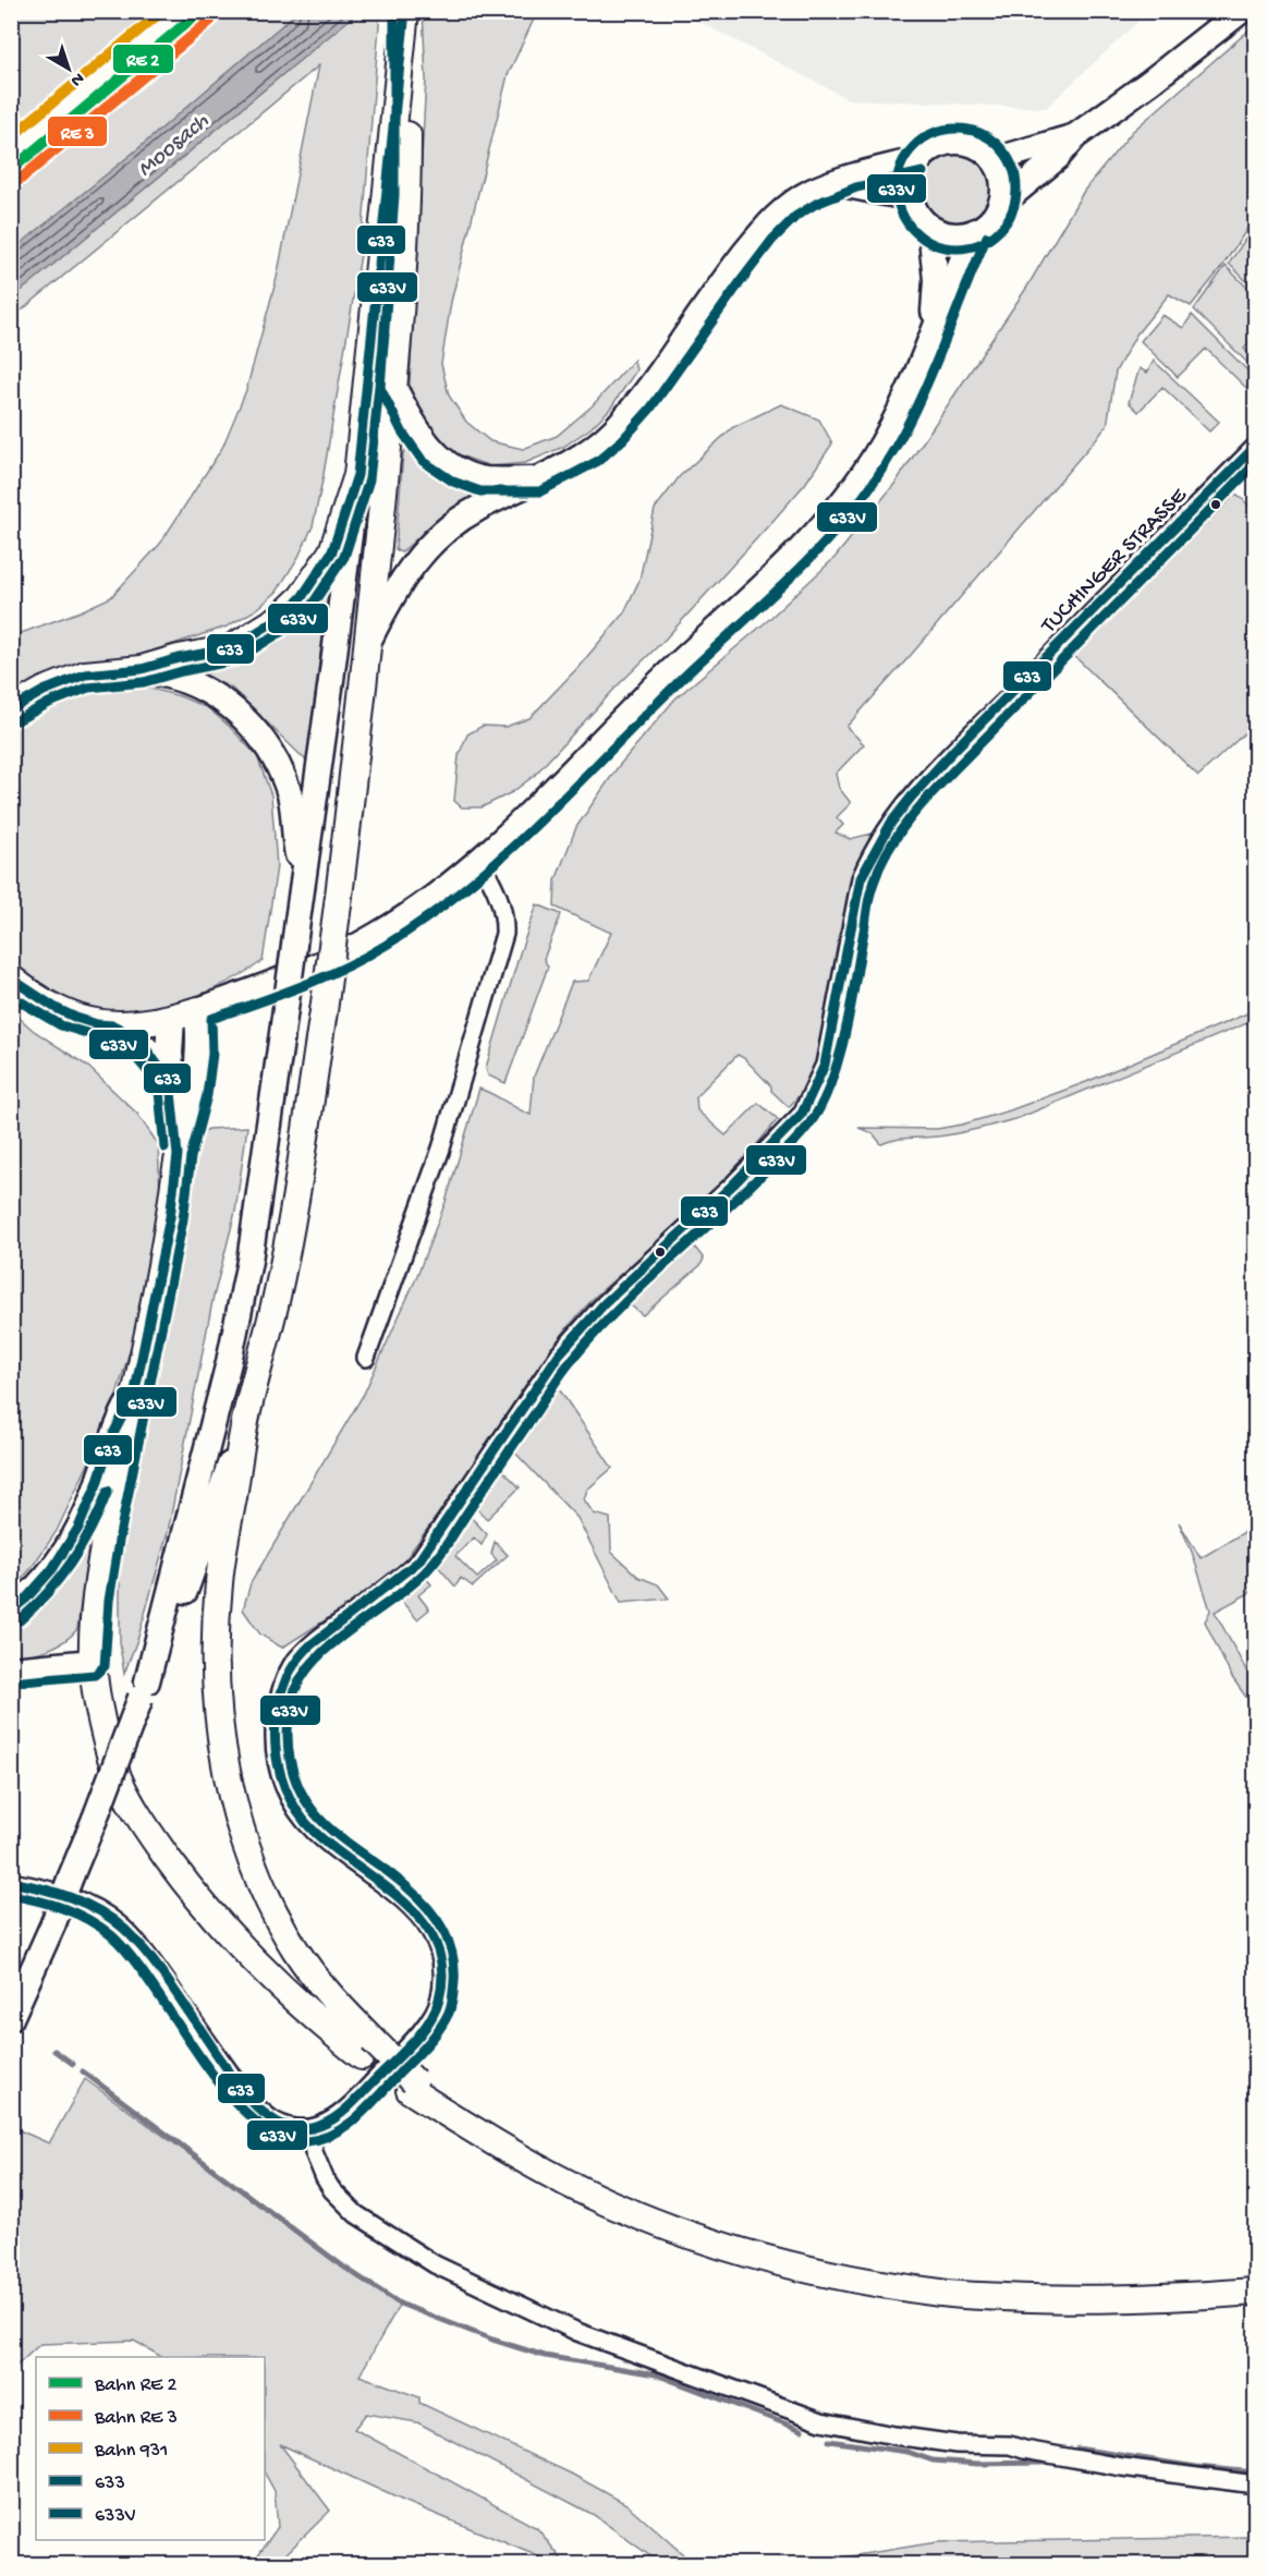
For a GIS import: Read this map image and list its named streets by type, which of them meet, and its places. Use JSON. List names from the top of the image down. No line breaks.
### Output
{"streets":{"street":["TUCHINGER STRASSE"]},"water":["Moosach"],"lines":["rail line 931","transit line 633","transit line 633V"],"legend":["Bahn RE 2","Bahn RE 3","Bahn 931","633","633V"],"north":"bottom right"}
